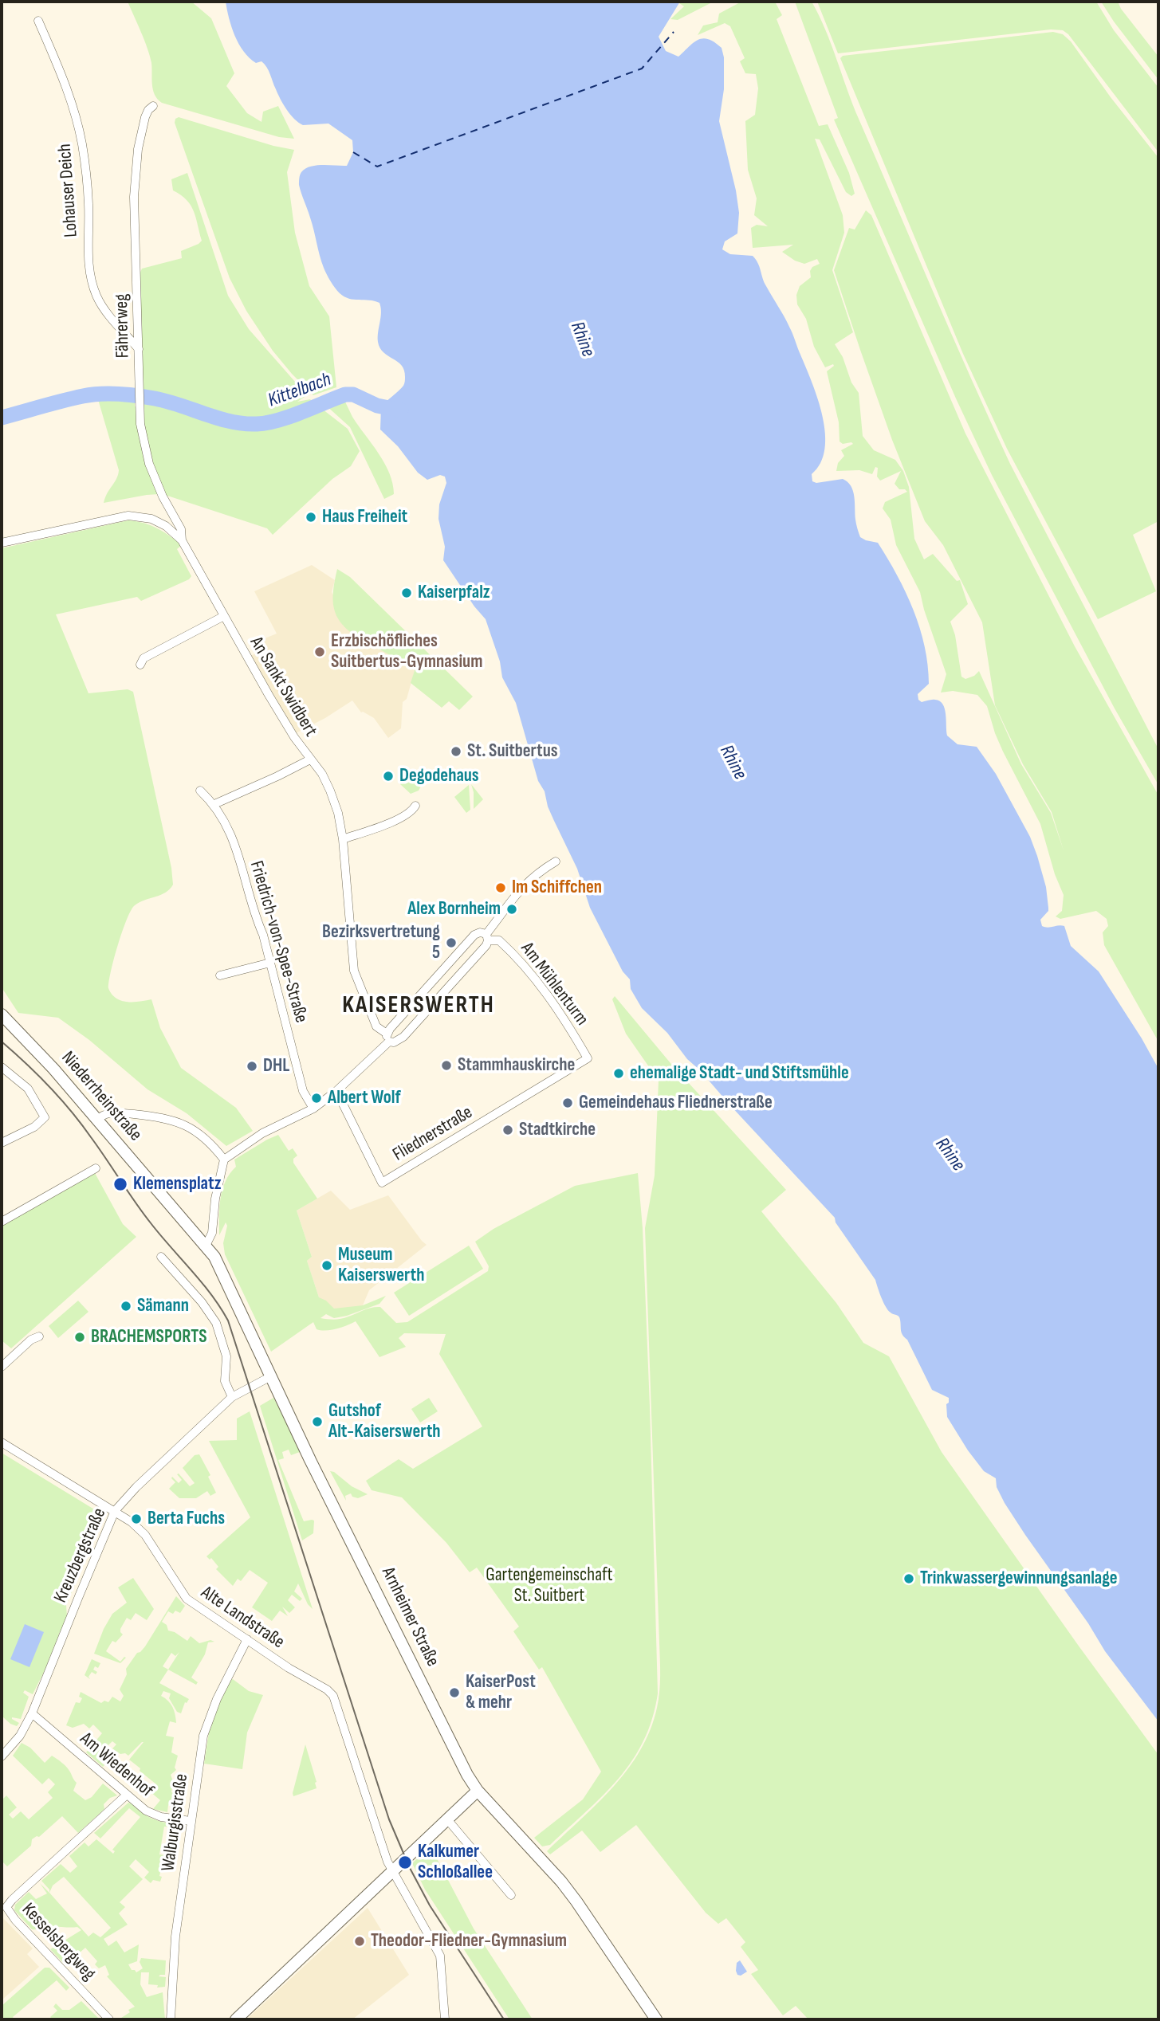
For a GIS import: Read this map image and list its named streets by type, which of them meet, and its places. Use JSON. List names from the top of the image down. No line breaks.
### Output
{"streets":{"main road":["Niederrheinstraße","Arnheimer Straße"],"street":["Lohauser Deich","Fährerweg","An Sankt Swidbert","Friedrich-von-Spee-Straße","Am Mühlenturm","Fliednerstraße","Kreuzbergstraße","Alte Landstraße","Am Wiedenhof","Walburgisstraße","Kesselsbergweg"]},"crossings":[["Lohauser Deich","Fährerweg"],["Fährerweg","An Sankt Swidbert"],["Am Mühlenturm","Fliednerstraße"],["Niederrheinstraße","Arnheimer Straße"],["Kreuzbergstraße","Arnheimer Straße"],["Kreuzbergstraße","Alte Landstraße"],["Kreuzbergstraße","Am Wiedenhof"],["Alte Landstraße","Walburgisstraße"],["Am Wiedenhof","Walburgisstraße"],["Am Wiedenhof","Kesselsbergweg"]],"districts":["KAISERSWERTH"],"water":["Rhine","Kittelbach"],"parks":["Gartengemeinschaft St. Suitbert"],"places":["Haus Freiheit","Kaiserpfalz","Erzbischöfliches Suitbertus-Gymnasium","St. Suitbertus","Degodehaus","Im Schiffchen","Alex Bornheim","Bezirksvertretung 5","Stammhauskirche","DHL","ehemalige Stadt- und Stiftsmühle","Albert Wolf","Gemeindehaus Fliednerstraße","Stadtkirche","Klemensplatz","Museum Kaiserswerth","Sämann","BRACHEMSPORTS","Gutshof Alt-Kaiserswerth","Berta Fuchs","Trinkwassergewinnungsanlage","KaiserPost & mehr","Kalkumer Schloßallee","Theodor-Fliedner-Gymnasium"]}
